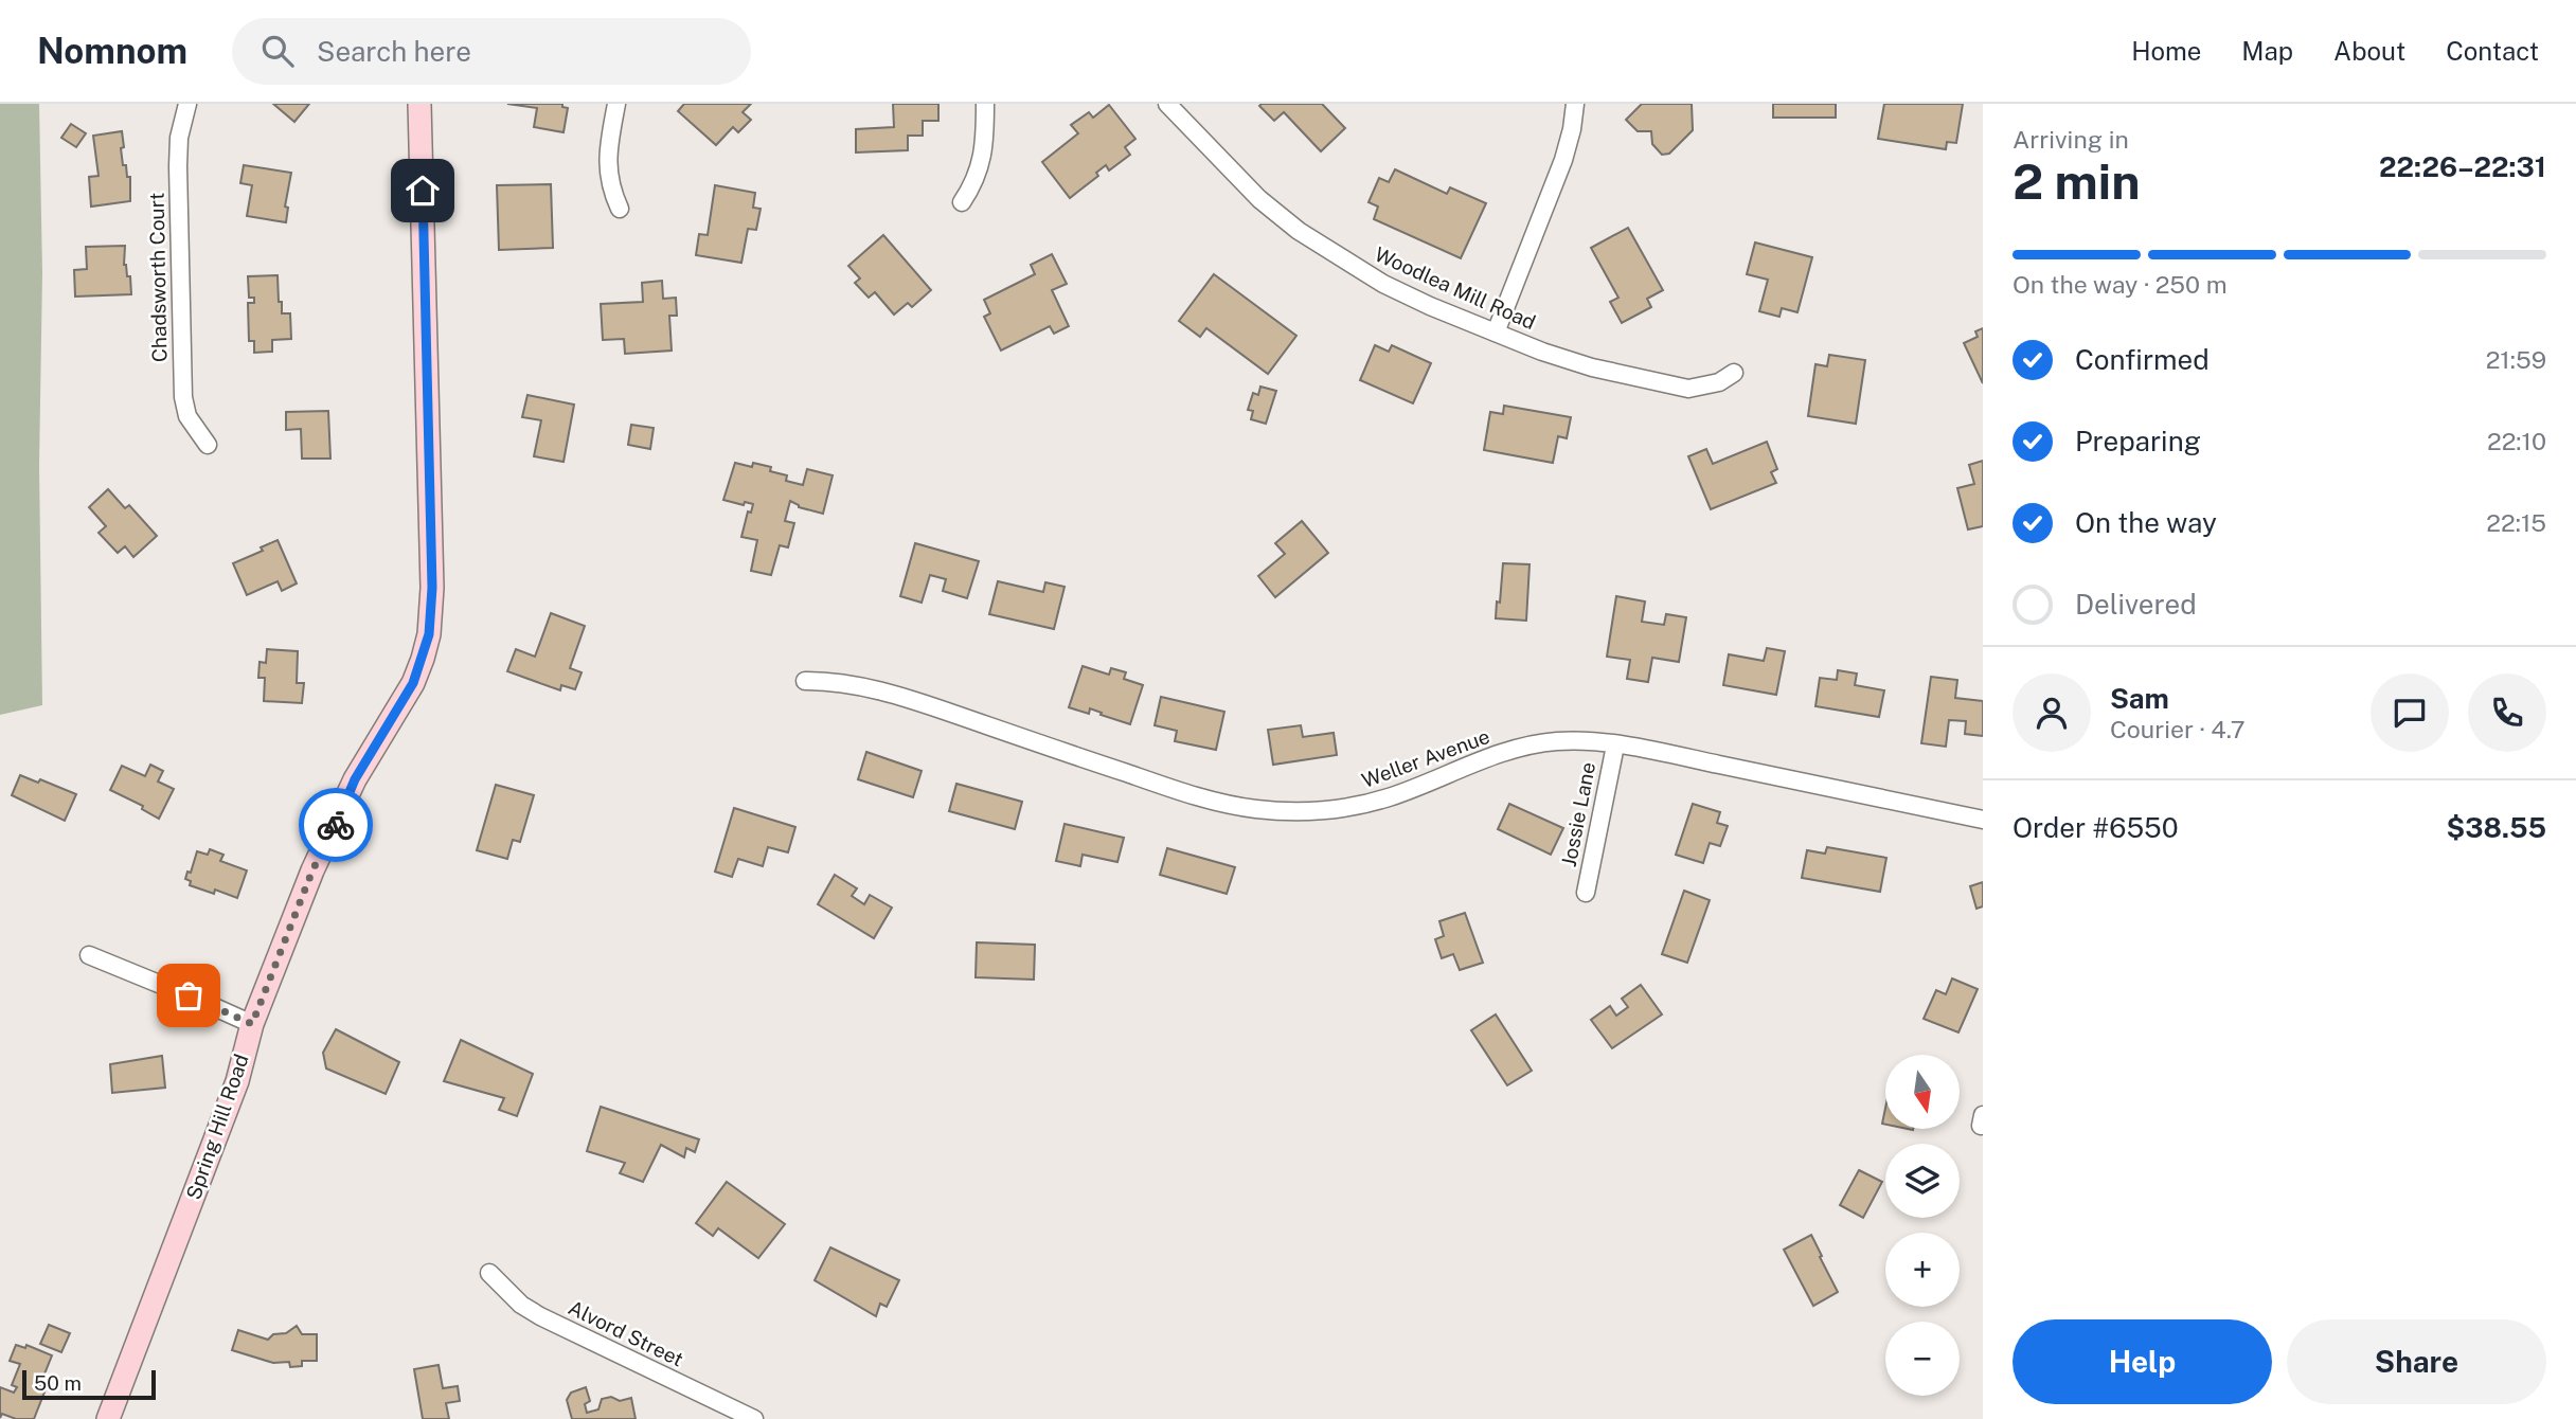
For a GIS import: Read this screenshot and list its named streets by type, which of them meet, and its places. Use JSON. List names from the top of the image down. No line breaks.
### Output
{"streets":{"main road":["Spring Hill Road"],"street":["Chadsworth Court","Woodlea Mill Road","Weller Avenue","Jossie Lane","Alvord Street"]},"crossings":[["Weller Avenue","Jossie Lane"]],"scale_bar":"50 m","north":"bottom","page":{"header":"Nomnom","search":"Search here","nav":["Home","Map","About","Contact"],"heading":["2 min","Arriving in","22:26–22:31"],"panel":["Sam","Courier · 4.7","Order #6550","$38.55"],"bar":"On the way · 250 m","list":[["Confirmed","21:59"],["Preparing","22:10"],["On the way","22:15"],"Delivered"],"map_buttons":["+","−"],"buttons":["Help","Share"],"scale":"50 m"}}
